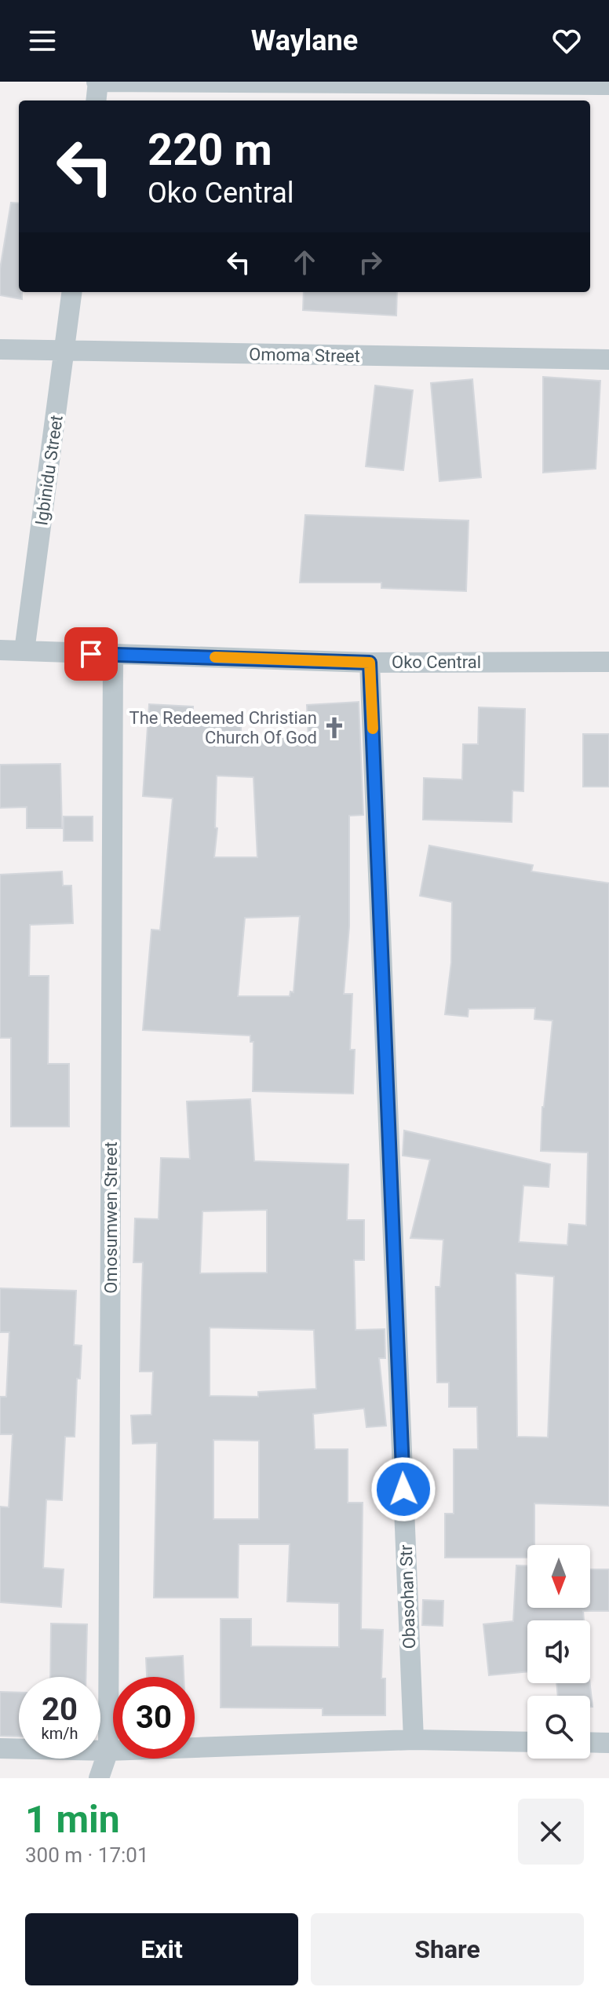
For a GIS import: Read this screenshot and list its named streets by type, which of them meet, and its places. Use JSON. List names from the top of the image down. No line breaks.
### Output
{"streets":{"street":["Omoma Street","Igbinidu Street","Oko Central","Omosumwen Street","Obasohan Str"]},"crossings":[["Omoma Street","Igbinidu Street"],["Igbinidu Street","Oko Central"],["Oko Central","Omosumwen Street"],["Oko Central","Obasohan Str"]],"places":{"church":["The Redeemed Christian Church Of God"]},"north":"bottom","page":{"header":"Waylane","turn":["220 m","Oko Central"],"speed":"20 km/h","limit":"30","heading":["1 min","300 m · 17:01"],"buttons":["Exit","Share"]}}
